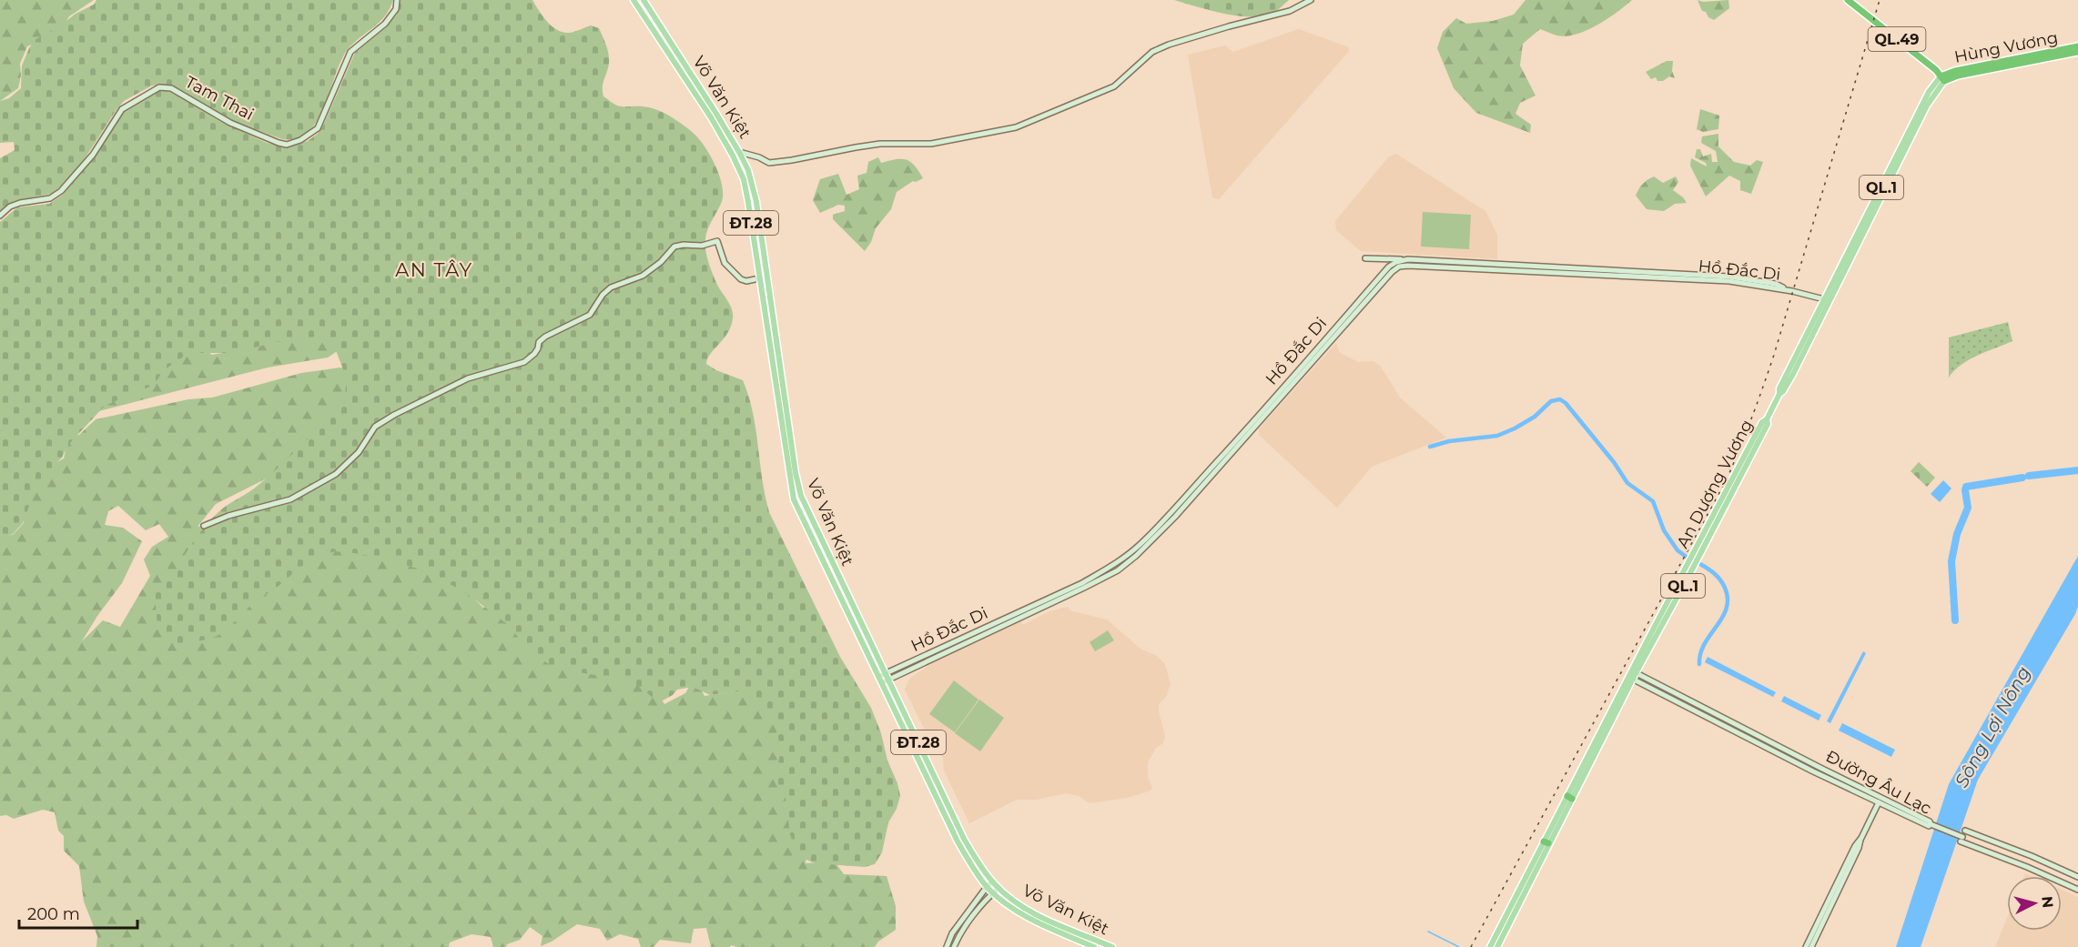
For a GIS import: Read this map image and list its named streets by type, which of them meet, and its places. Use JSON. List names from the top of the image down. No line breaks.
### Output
{"streets":{"highway":["QL.49","Hùng Vương"],"main road":["Võ Văn Kiệt","QL.1","ĐT.28","An Dương Vương"],"street":["Tam Thai","Hồ Đắc Di","Đường Âu Lạc"]},"crossings":[["QL.49","Hùng Vương"],["QL.49","QL.1"],["Hùng Vương","QL.1"],["Võ Văn Kiệt","Hồ Đắc Di"],["QL.1","An Dương Vương"],["An Dương Vương","Đường Âu Lạc"]],"districts":["AN TÂY"],"water":["Sông Lợi Nông"],"scale_bar":"200 m","north":"right"}
